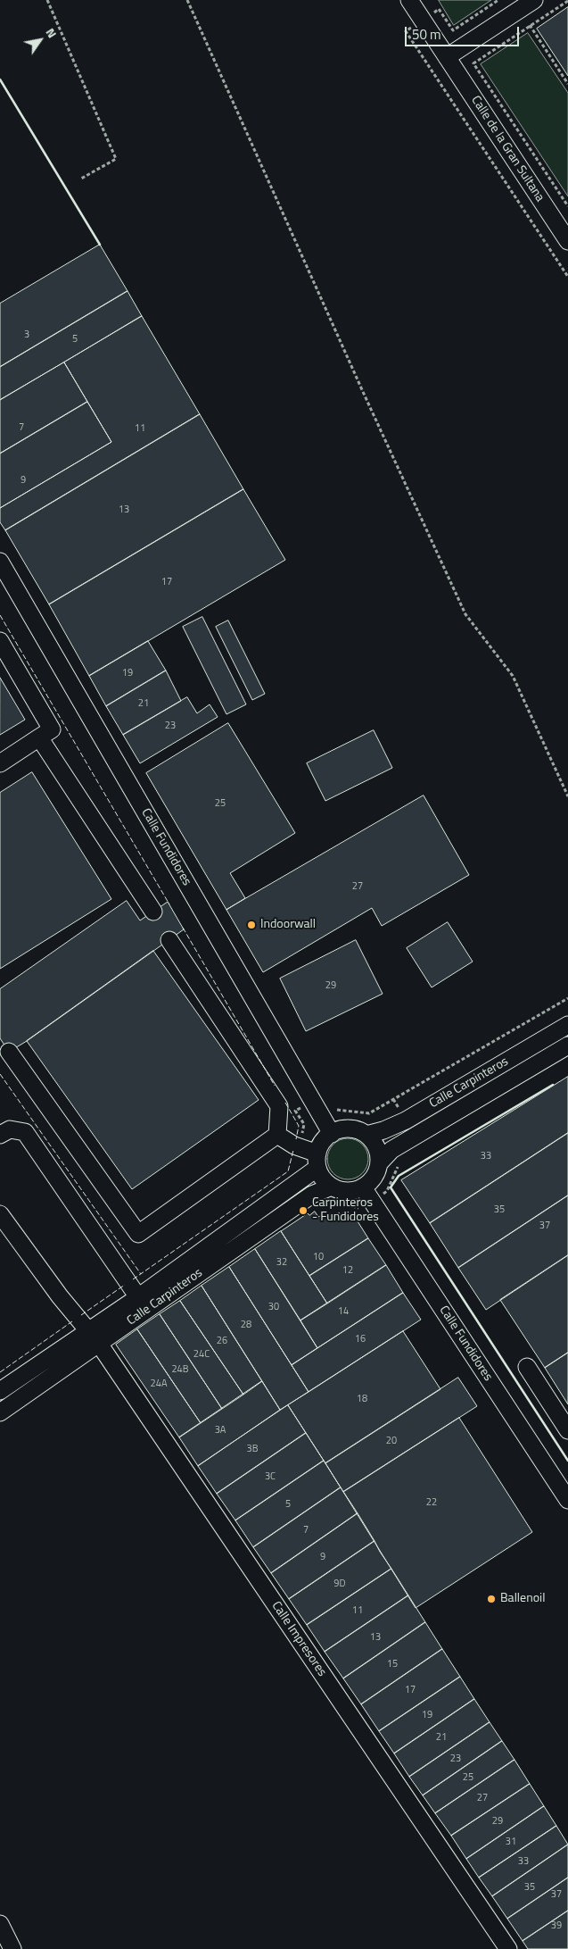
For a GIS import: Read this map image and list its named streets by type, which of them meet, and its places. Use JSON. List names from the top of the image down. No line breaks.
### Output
{"streets":{"street":["Calle de la Gran Sultana","Calle Fundidores","Calle Carpinteros","Calle Impresores"]},"crossings":[["Calle Fundidores","Calle Carpinteros"],["Calle Carpinteros","Calle Impresores"]],"places":["Indoorwall","Carpinteros - Fundidores","Ballenoil"],"house_numbers":["3","5","7","11","9","13","17","19","21","23","25","27","29","33","35","37","10","32","12","30","14","28","16","26","24C","24B","24A","18","3A","20","3B","3C","22","5","7","9","9D","11","13","15","17","19","21","23","25","27","29","31","33","35","37","39"],"scale_bar":"50 m","north":"top right"}
